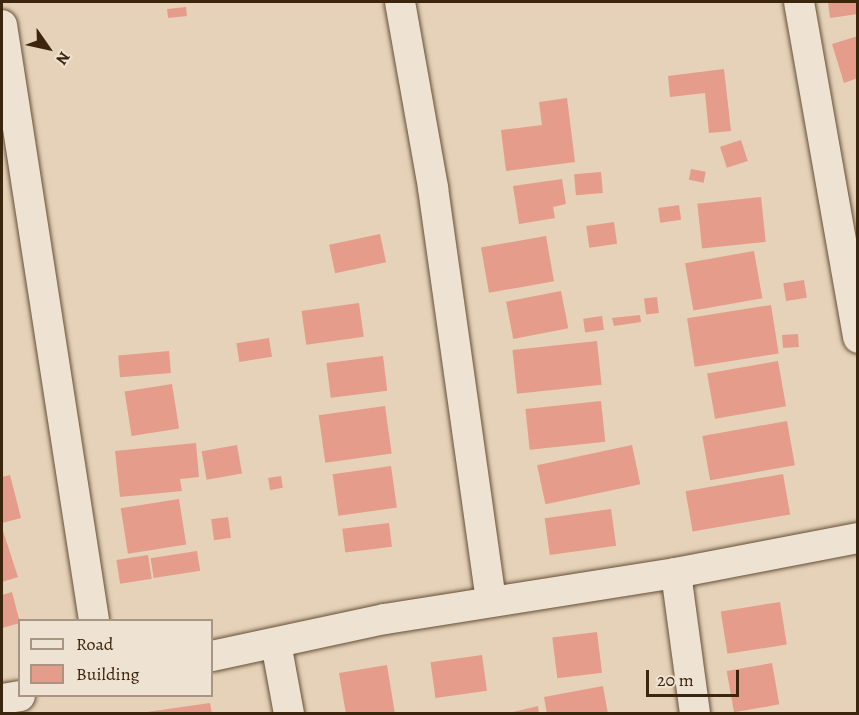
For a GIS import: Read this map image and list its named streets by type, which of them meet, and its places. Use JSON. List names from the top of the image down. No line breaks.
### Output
{"legend":["Road","Building"],"scale_bar":"20 m","north":"bottom right"}
